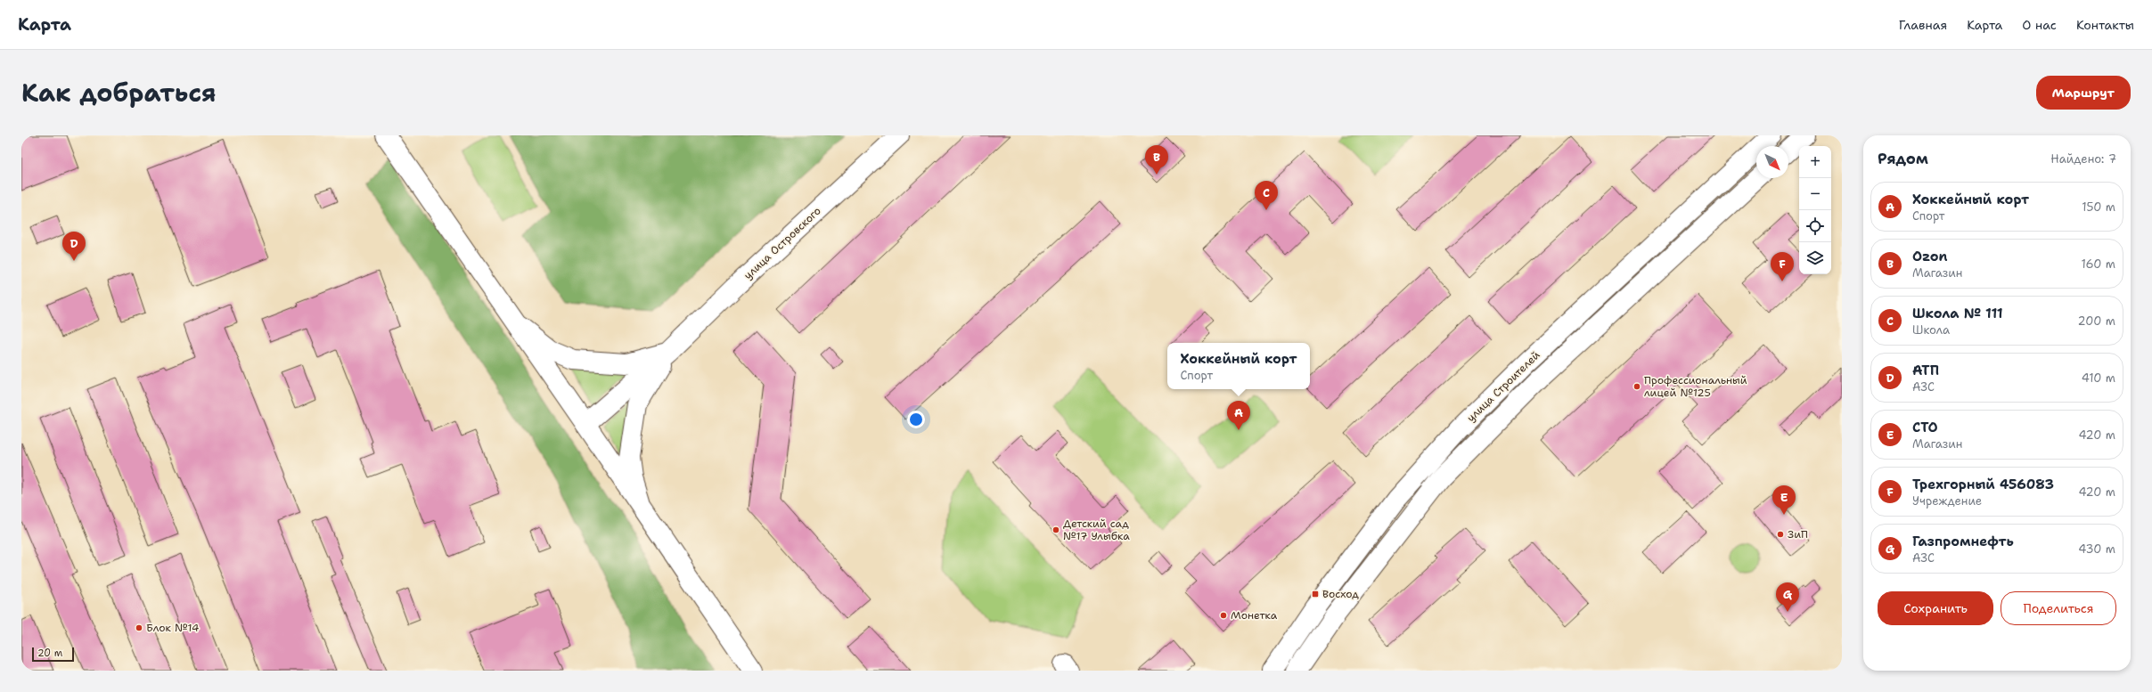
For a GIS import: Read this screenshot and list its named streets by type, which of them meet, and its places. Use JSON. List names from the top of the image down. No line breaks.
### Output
{"streets":{"street":["улица Островского","улица Строителей"]},"places":{"other":["Профессиональный лицей №125","Детский сад №17 Улыбка","ЗиП","Монетка","Блок №14"],"transit":["Восход"]},"scale_bar":"20 m","north":"bottom right","page":{"header":"Карта","nav":["Главная","Карта","О нас","Контакты"],"title":"Как добраться","buttons":["Маршрут",["Сохранить","Поделиться"]],"heading":["Рядом","Найдено: 7"],"pins":["B","C","D","F","A","E","G"],"map_buttons":["+","−"],"list":[{"mark":"A","name":"Хоккейный корт","note":"Спорт","value":"150 m"},{"mark":"B","name":"Ozon","note":"Магазин","value":"160 m"},{"mark":"C","name":"Школа № 111","note":"Школа","value":"200 m"},{"mark":"D","name":"АТП","note":"АЗС","value":"410 m"},{"mark":"E","name":"СТО","note":"Магазин","value":"420 m"},{"mark":"F","name":"Трехгорный 456083","note":"Учреждение","value":"420 m"},{"mark":"G","name":"Газпромнефть","note":"АЗС","value":"430 m"}],"popup":["Хоккейный корт","Спорт"],"scale":"20 m"}}
